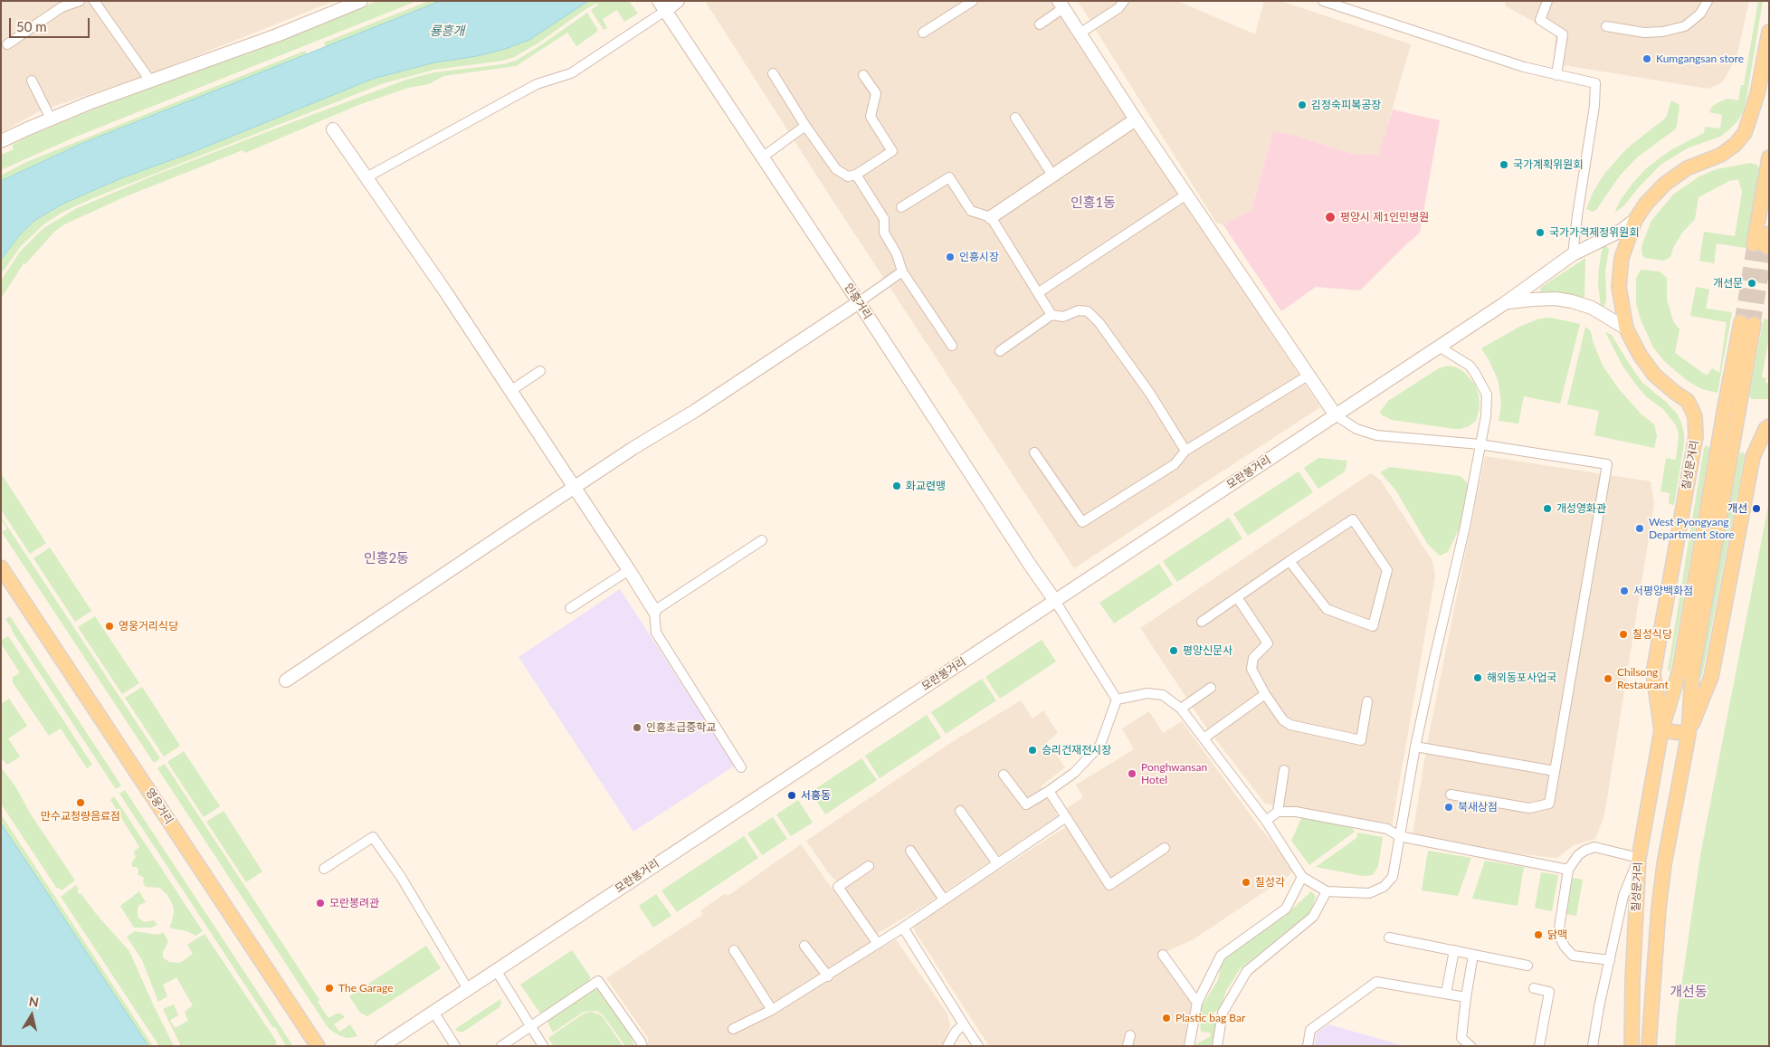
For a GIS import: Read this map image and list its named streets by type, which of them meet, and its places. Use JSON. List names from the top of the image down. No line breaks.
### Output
{"streets":{"main road":["칠성문거리","영웅거리"],"street":["인흥거리","모란봉거리"]},"crossings":[["인흥거리","모란봉거리"],["칠성문거리","모란봉거리"]],"districts":["인흥1동","인흥2동","개선동"],"water":["룡흥개"],"places":["Kumgangsan store","김정숙피복공장","국가계획위원회","평양시 제1인민병원","국가가격제정위원회","인흥시장","개선문","화교련맹","개성영화관","개선","West Pyongyang Department Store","서평양백화점","영웅거리식당","칠성식당","평양신문사","해외동포사업국","Chilsong Restaurant","인흥초급중학교","승리건재전시장","Ponghwansan Hotel","서흥동","만수교청량음료점","북새상점","칠성각","모란봉려관","닭맥","The Garage","Plastic bag Bar"],"scale_bar":"50 m","north":"top"}
